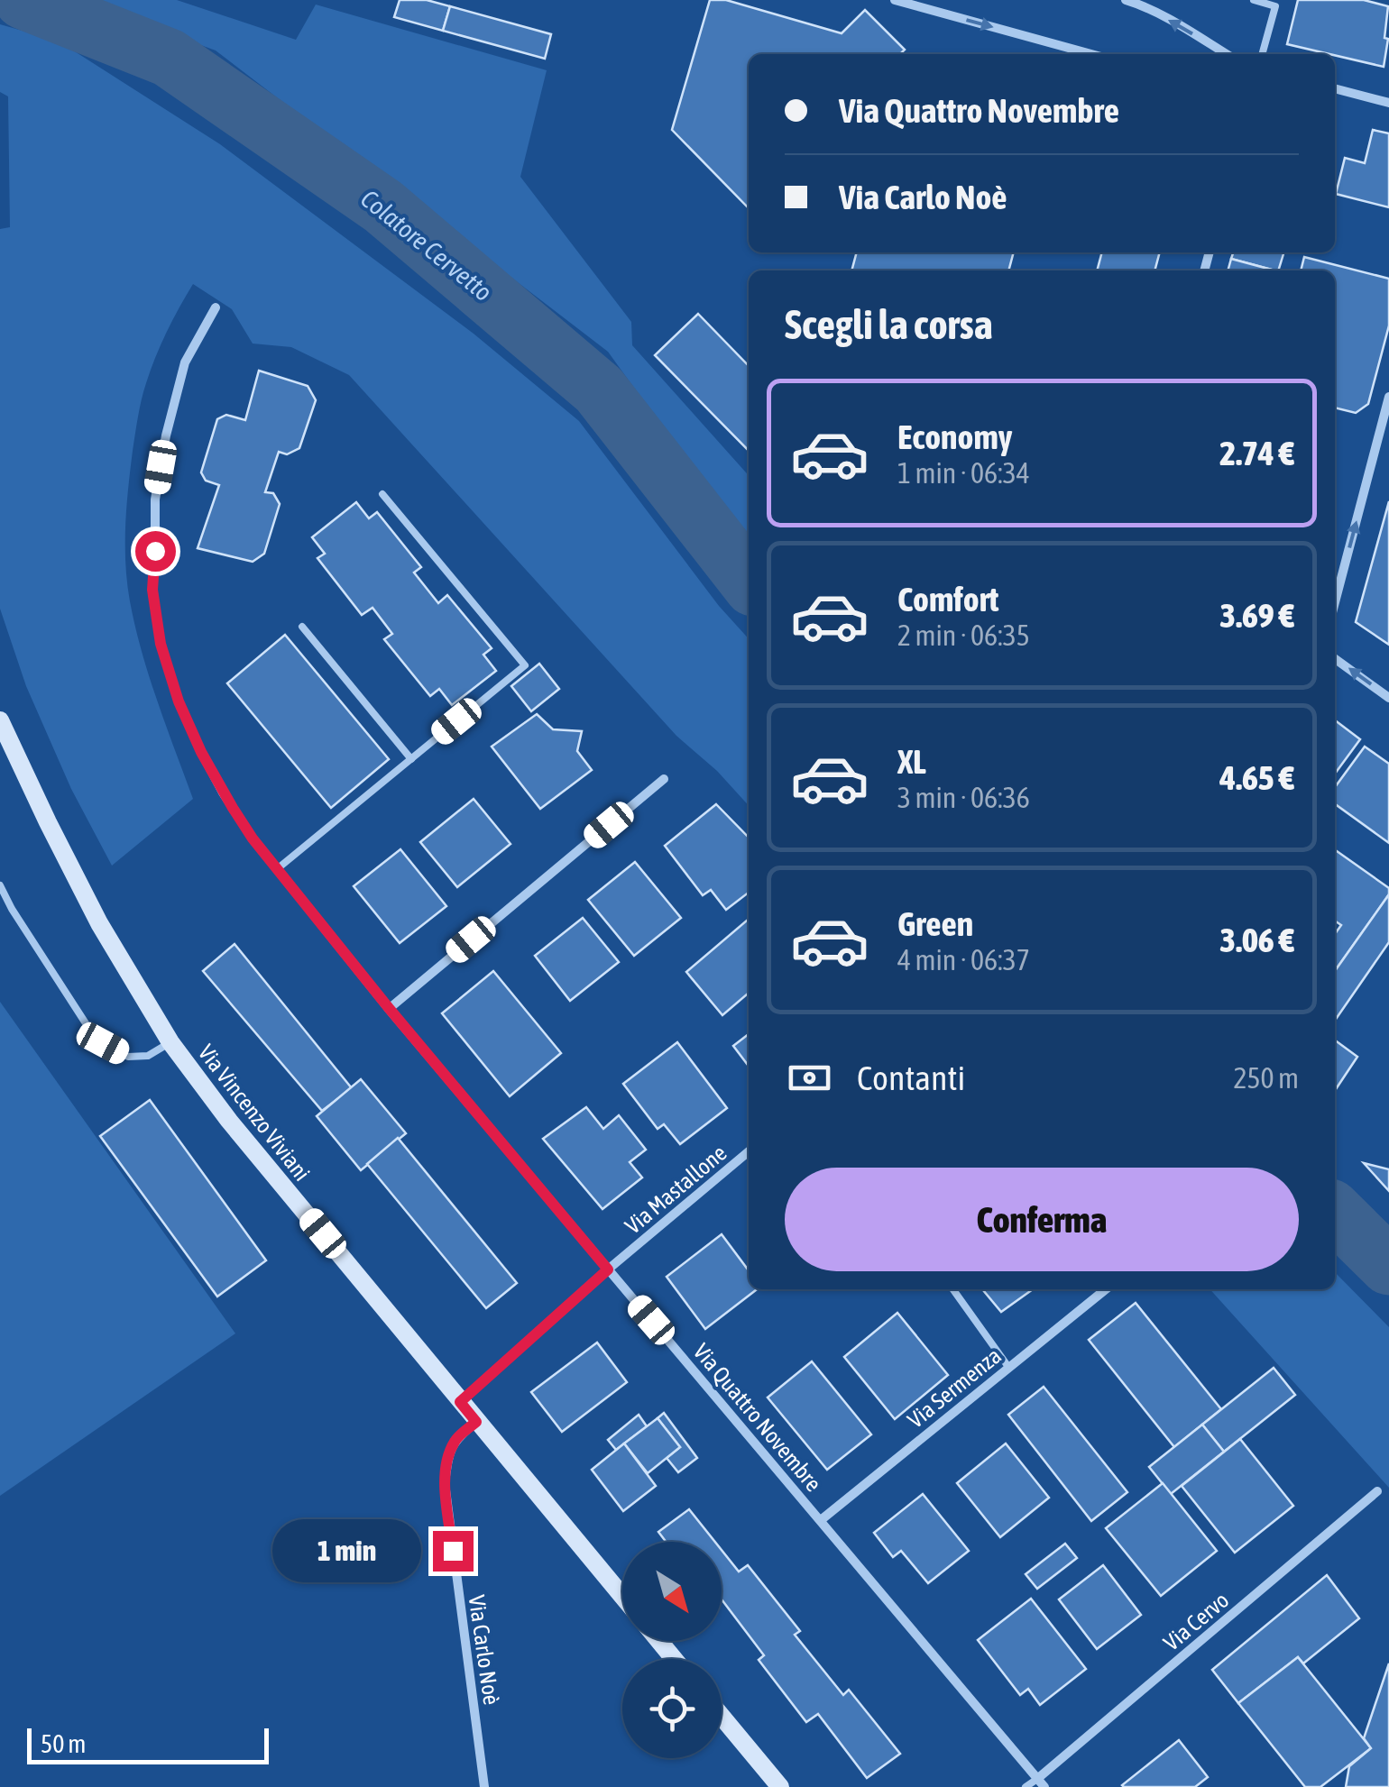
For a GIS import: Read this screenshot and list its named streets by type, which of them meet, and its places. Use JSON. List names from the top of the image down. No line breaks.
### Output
{"streets":{"main road":["Via Vincenzo Viviani"],"street":["Via Mastallone","Via Sermenza","Via Quattro Novembre","Via Cervo","Via Carlo Noè"]},"crossings":[["Via Vincenzo Viviani","Via Mastallone"],["Via Vincenzo Viviani","Via Carlo Noè"],["Via Mastallone","Via Quattro Novembre"],["Via Sermenza","Via Quattro Novembre"],["Via Quattro Novembre","Via Cervo"]],"water":["Colatore Cervetto"],"scale_bar":"50 m","north":"bottom right","page":{"banner":["Via Quattro Novembre","Via Carlo Noè"],"heading":"Scegli la corsa","list":[{"name":"Economy","note":"1 min · 06:34","value":"2.74 €"},{"name":"Comfort","note":"2 min · 06:35","value":"3.69 €"},{"name":"XL","note":"3 min · 06:36","value":"4.65 €"},{"name":"Green","note":"4 min · 06:37","value":"3.06 €"}],"pay":["Contanti","250 m"],"buttons":"Conferma","bubble":"1 min","scale":"50 m"}}
